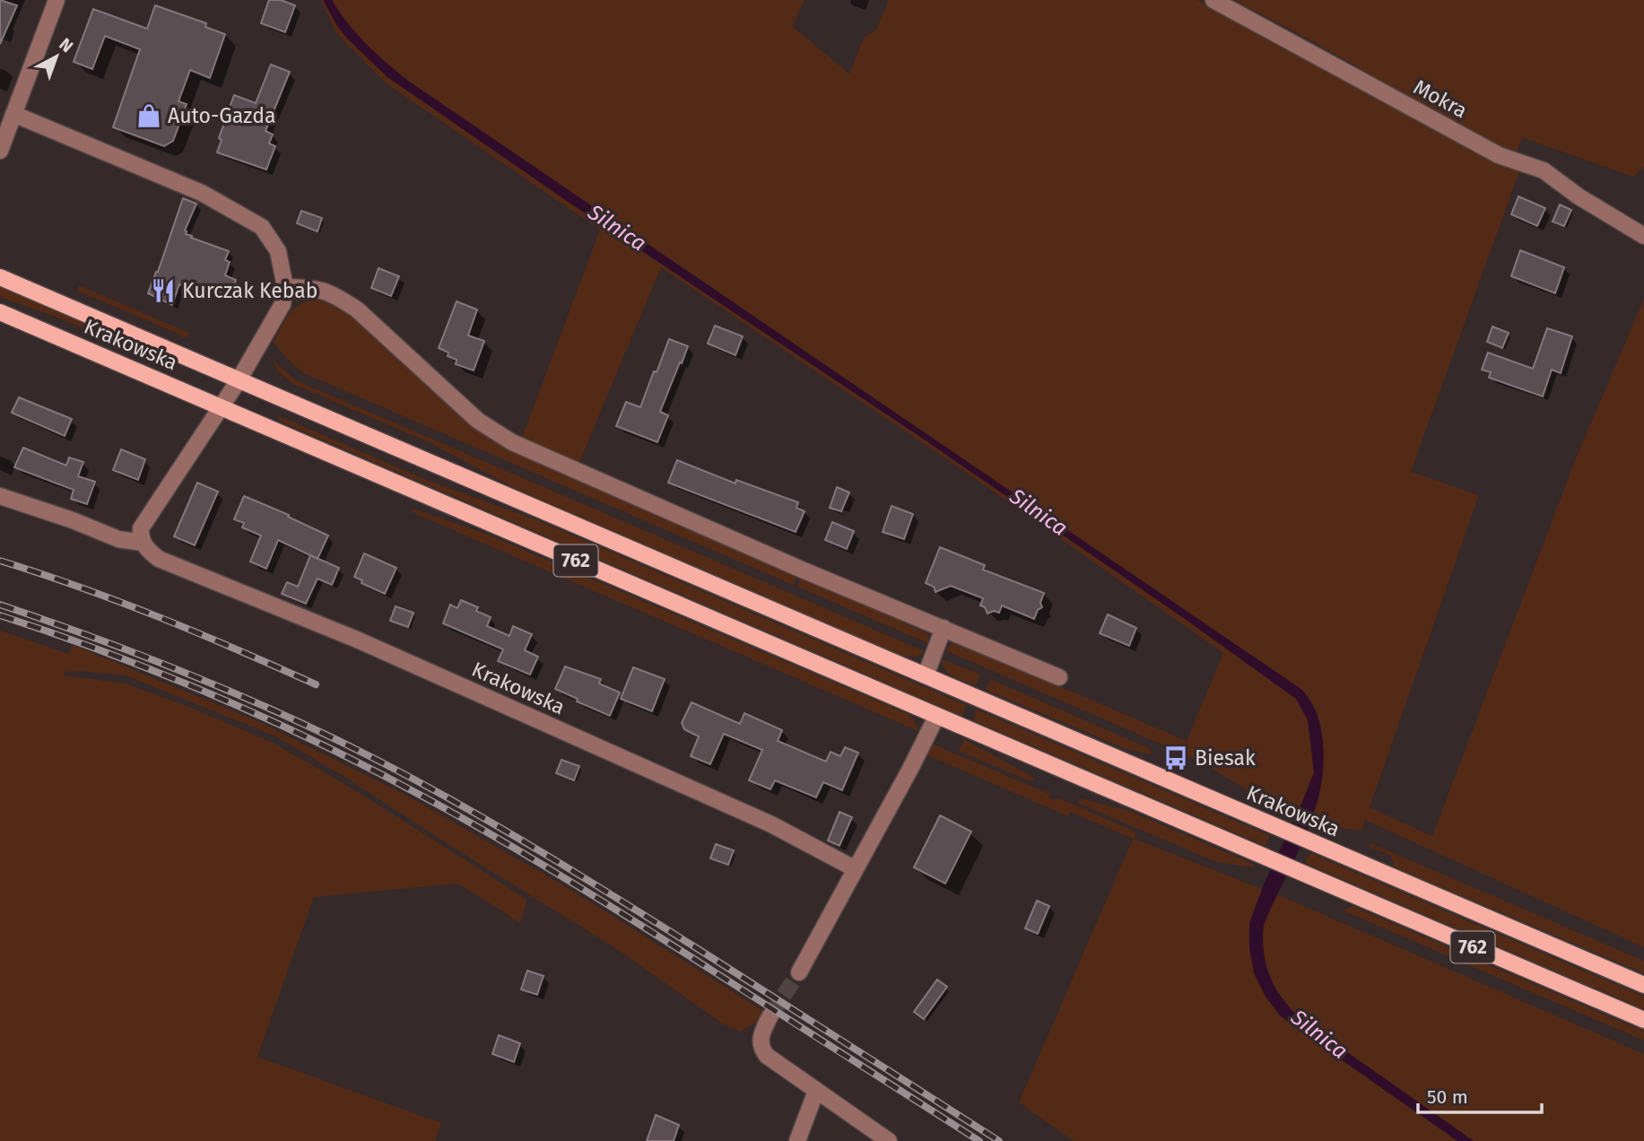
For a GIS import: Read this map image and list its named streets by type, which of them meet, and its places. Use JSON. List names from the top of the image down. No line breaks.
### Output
{"streets":{"main road":["Krakowska","762"],"street":["Mokra"]},"water":["Silnica"],"places":{"shop":["Auto-Gazda"],"restaurant":["Kurczak Kebab"],"bus stop":["Biesak"]},"scale_bar":"50 m","north":"top right"}
